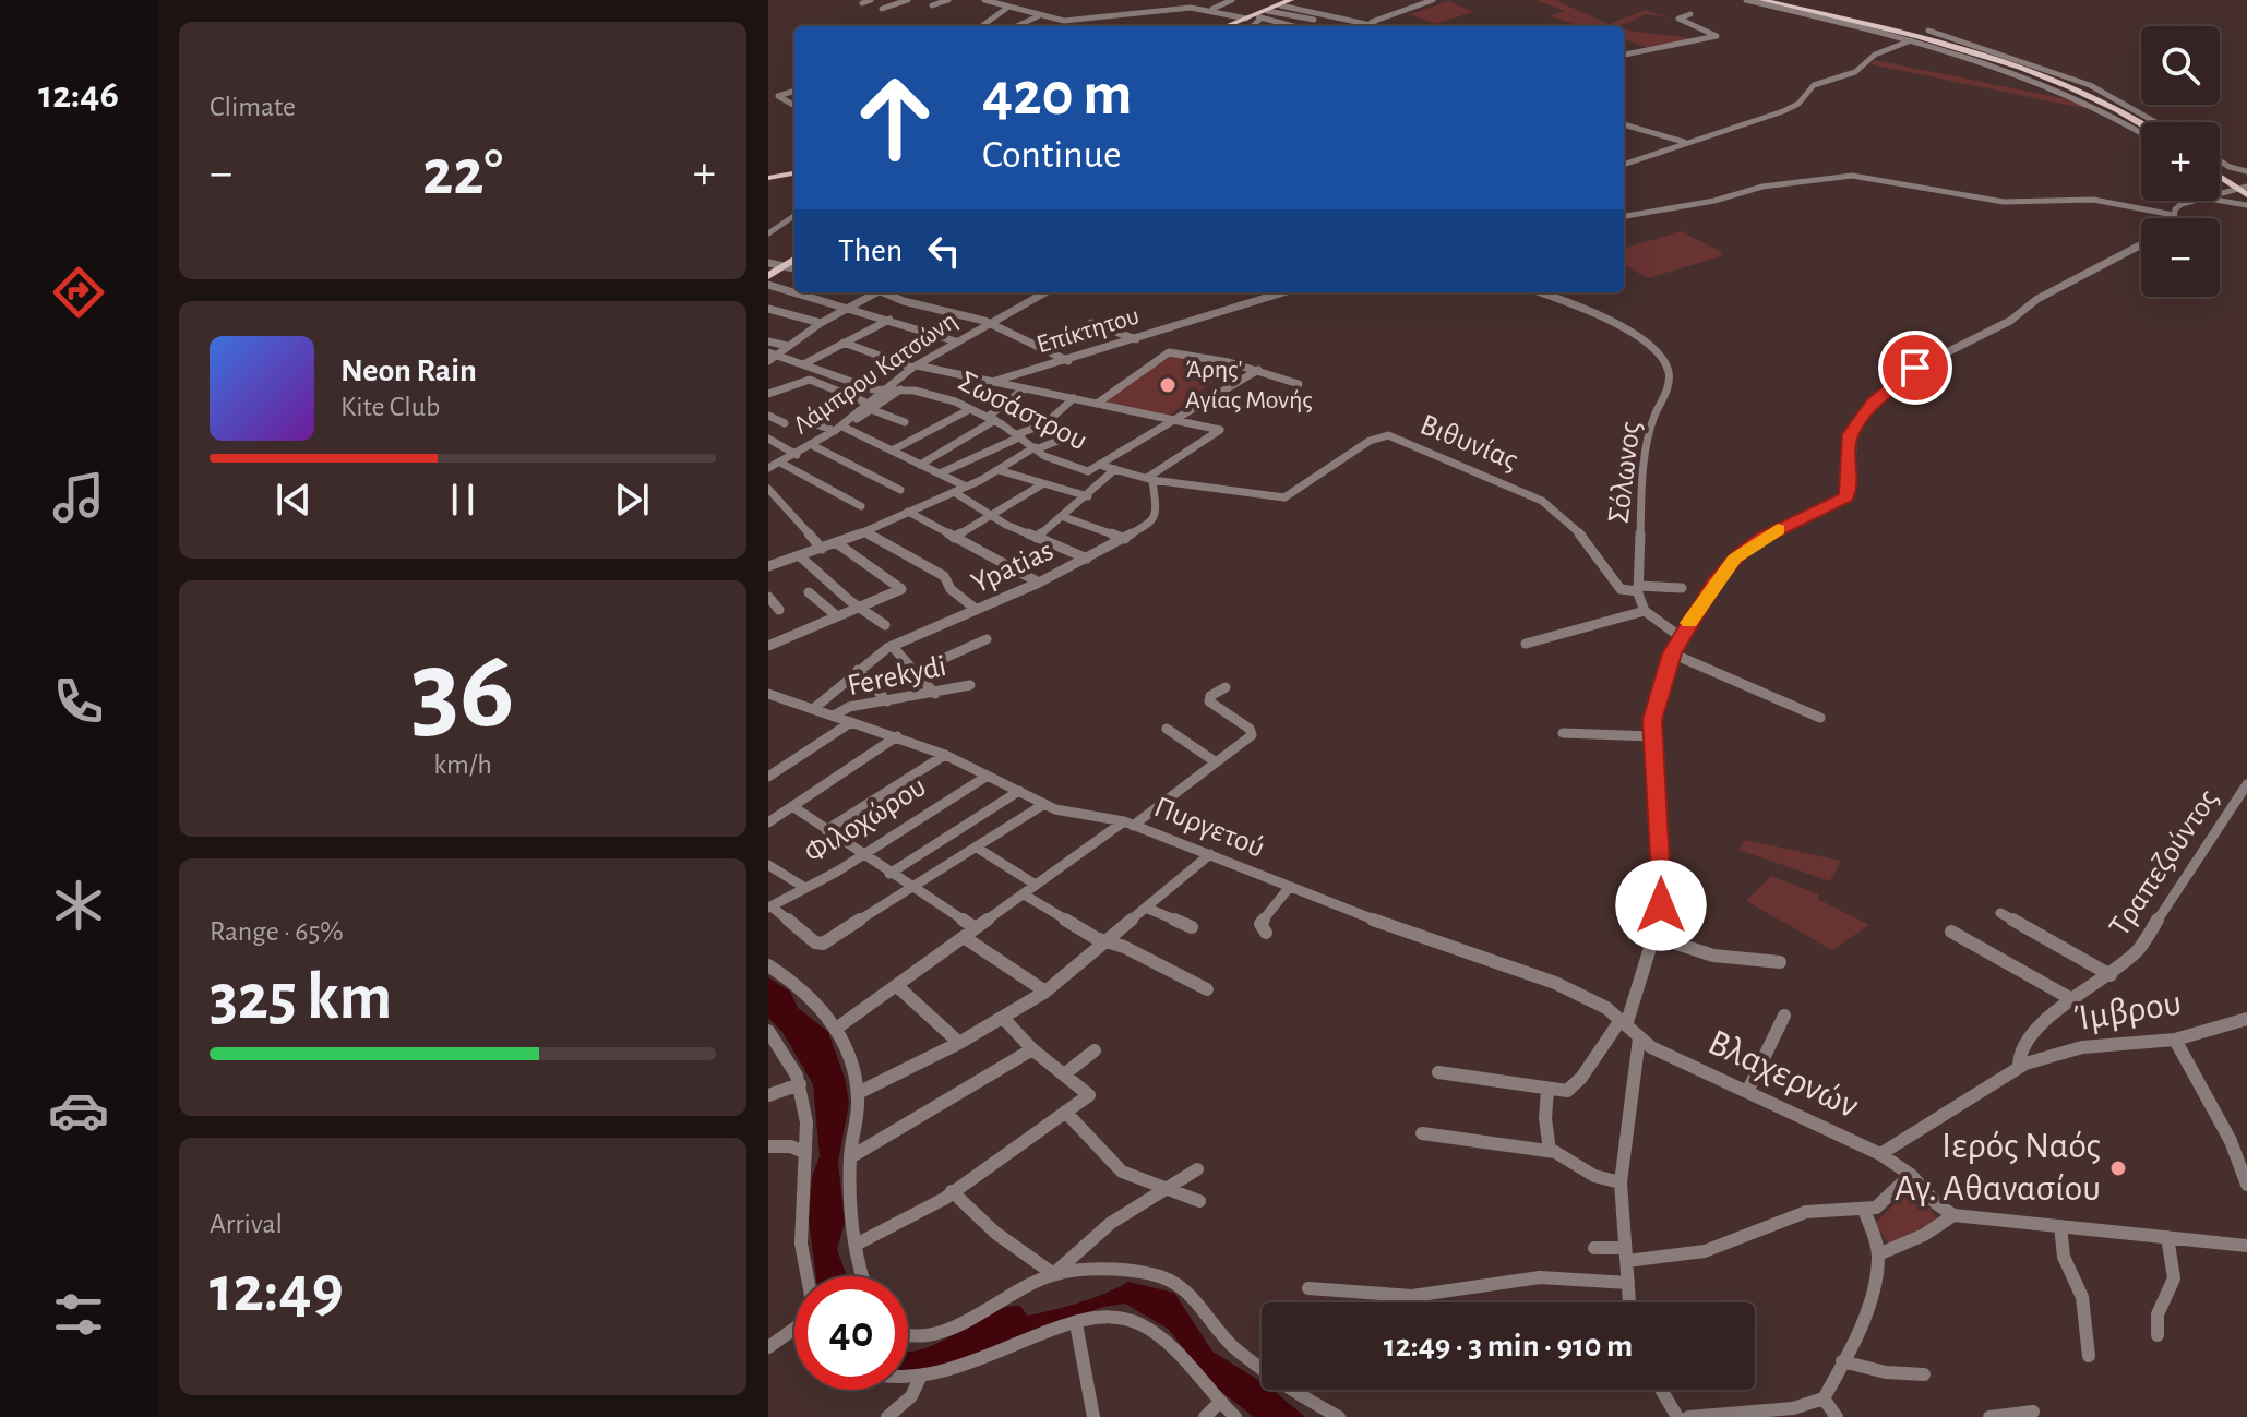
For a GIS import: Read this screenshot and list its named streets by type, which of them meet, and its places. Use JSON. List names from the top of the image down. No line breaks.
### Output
{"streets":{"street":["Επίκτητου","Λάμπρου Κατσώνη","Σωσάστρου","Βιθυνίας","Σόλωνος","Ypatias","Ferekydi","Φιλοχώρου","Πυργετού","Τραπεζούντος","Ίμβρου","Βλαχερνών"]},"crossings":[["Λάμπρου Κατσώνη","Σωσάστρου"],["Βιθυνίας","Σόλωνος"],["Βιθυνίας","Ypatias"],["Ypatias","Πυργετού"],["Ferekydi","Πυργετού"],["Φιλοχώρου","Πυργετού"],["Πυργετού","Βλαχερνών"],["Τραπεζούντος","Ίμβρου"]],"places":["Άρης' Αγίας Μονής","Ιερός Ναός Αγ. Αθανασίου"],"page":{"tabs":"12:46","tile":["Climate",["36","km/h"],["Range · 65%","325 km"],["Arrival","12:49"]],"map_buttons":["+","−"],"turn":["420 m","Continue"],"heat":["−","22°","+"],"then":"Then","song":["Neon Rain","Kite Club"],"limit":"40","trip":"12:49 · 3 min · 910 m"}}
